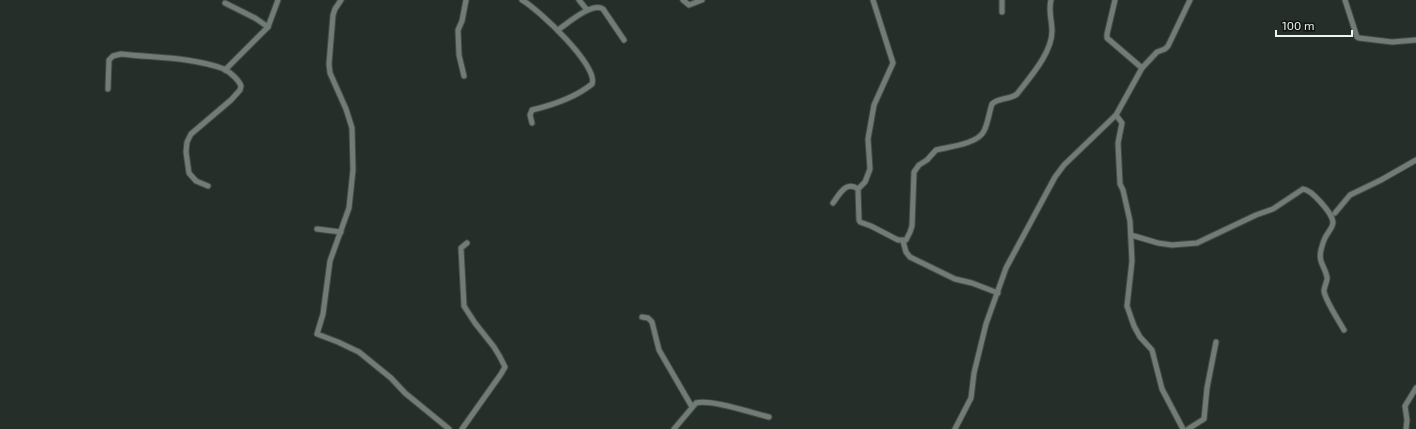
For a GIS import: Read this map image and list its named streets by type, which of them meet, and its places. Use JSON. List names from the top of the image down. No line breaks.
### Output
{"scale_bar":"100 m"}
